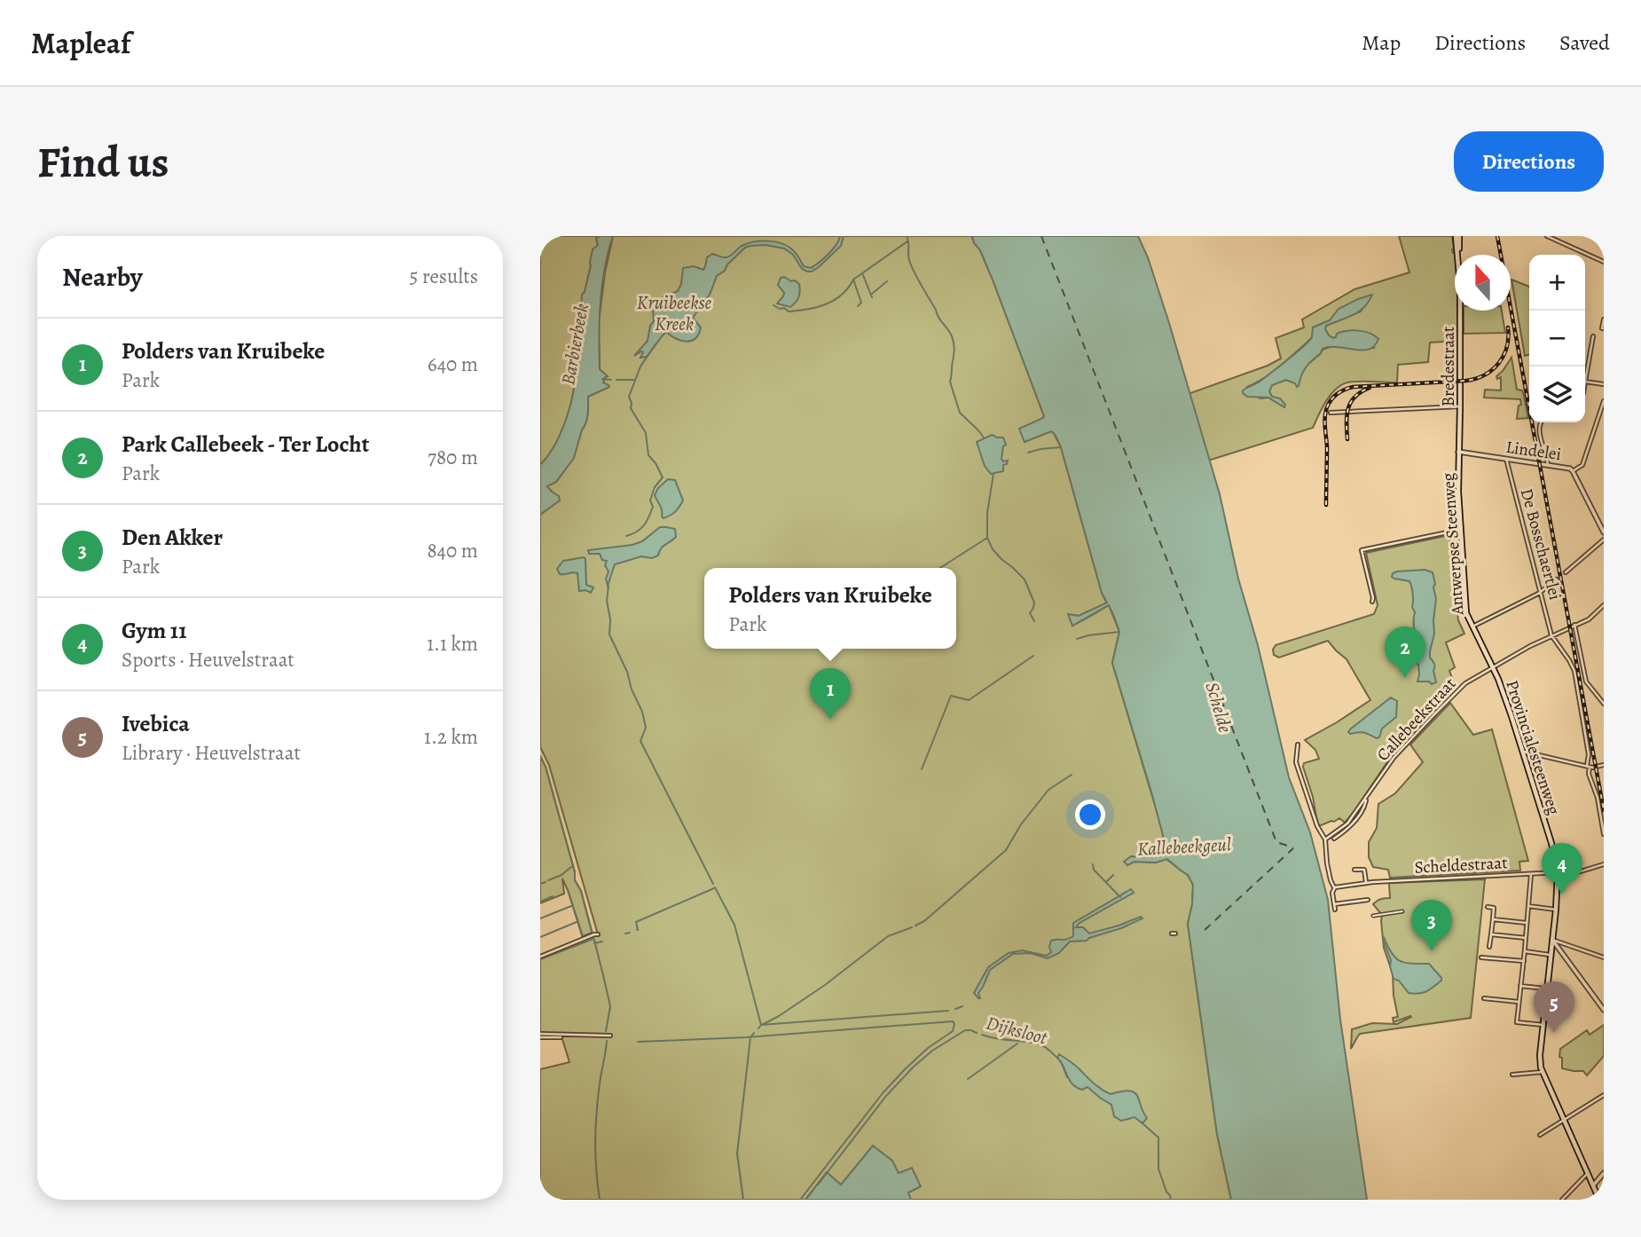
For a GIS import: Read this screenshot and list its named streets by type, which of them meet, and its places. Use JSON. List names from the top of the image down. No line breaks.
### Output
{"streets":{"main road":["Bredestraat","Antwerpse Steenweg","Provincialesteenweg"],"street":["Lindelei","De Bosschaertlei","Callebeekstraat","Scheldestraat"]},"crossings":[["Bredestraat","Lindelei"],["Bredestraat","Antwerpse Steenweg"],["Lindelei","Antwerpse Steenweg"],["Lindelei","De Bosschaertlei"],["Antwerpse Steenweg","Callebeekstraat"],["Antwerpse Steenweg","Provincialesteenweg"],["De Bosschaertlei","Callebeekstraat"],["Callebeekstraat","Provincialesteenweg"],["Provincialesteenweg","Scheldestraat"]],"water":["Kruibeekse Kreek","Barbierbeek","Schelde","Kallebeekgeul","Dijksloot"],"north":"top","page":{"header":"Mapleaf","nav":["Map","Directions","Saved"],"buttons":"Directions","title":"Find us","heading":["Nearby","5 results"],"map_buttons":["+","−"],"list":[{"mark":"1","name":"Polders van Kruibeke","note":"Park","value":"640 m"},{"mark":"2","name":"Park Callebeek - Ter Locht","note":"Park","value":"780 m"},{"mark":"3","name":"Den Akker","note":"Park","value":"840 m"},{"mark":"4","name":"Gym 11","note":"Sports · Heuvelstraat","value":"1.1 km"},{"mark":"5","name":"Ivebica","note":"Library · Heuvelstraat","value":"1.2 km"}],"popup":["Polders van Kruibeke","Park"],"pins":["2","1","4","3","5"]}}
